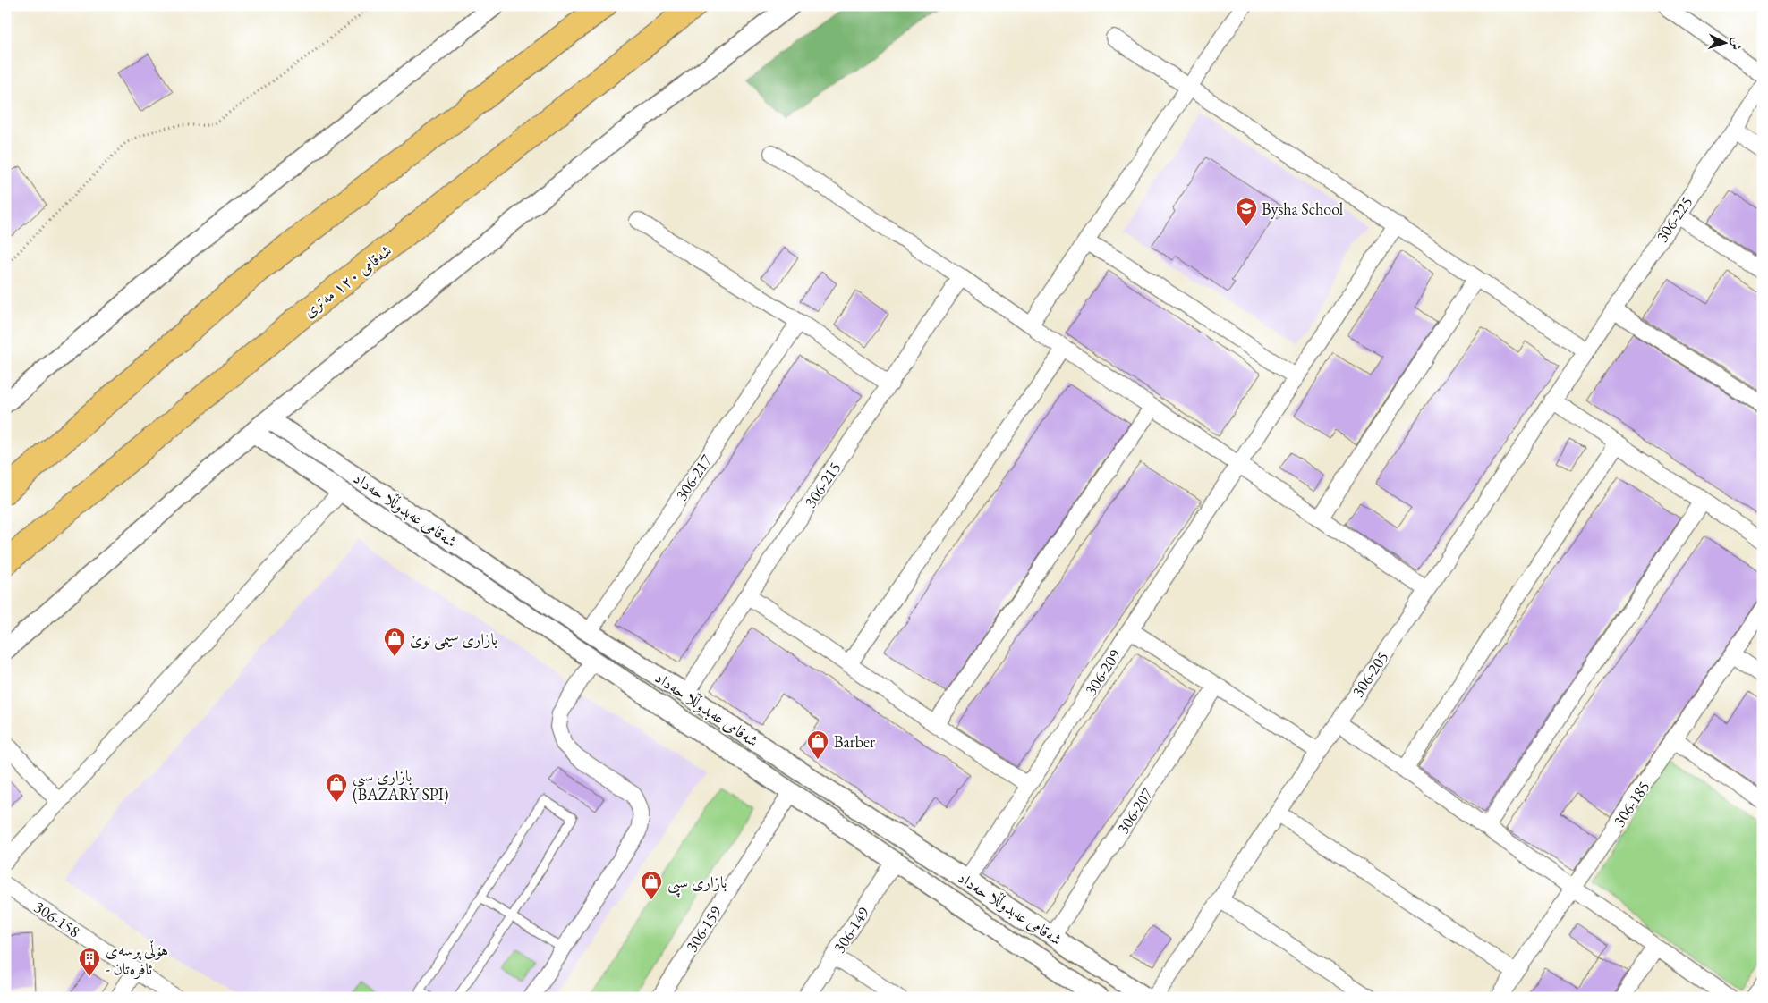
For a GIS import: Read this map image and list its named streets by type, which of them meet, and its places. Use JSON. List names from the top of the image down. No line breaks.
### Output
{"streets":{"highway":["شەقامی ١٢٠ مەتری"],"street":["306-225","306-217","306-215","شەقامی عەبدوڵڵا حەداد","306-209","306-205","306-185","306-207","306-158","306-159","306-149"]},"crossings":[["306-225","306-205"],["306-217","شەقامی عەبدوڵڵا حەداد"],["306-215","شەقامی عەبدوڵڵا حەداد"],["شەقامی عەبدوڵڵا حەداد","306-209"],["شەقامی عەبدوڵڵا حەداد","306-207"],["شەقامی عەبدوڵڵا حەداد","306-159"],["شەقامی عەبدوڵڵا حەداد","306-149"]],"places":{"school or university":["Bysha School"],"shop":["بازاری سیمی نوێ","Barber","بازاڕی سپی (BAZARY SPI)","بازاری سپی"],"building":["هۆڵی پرسەی - ئافرەتان"]},"north":"right"}
